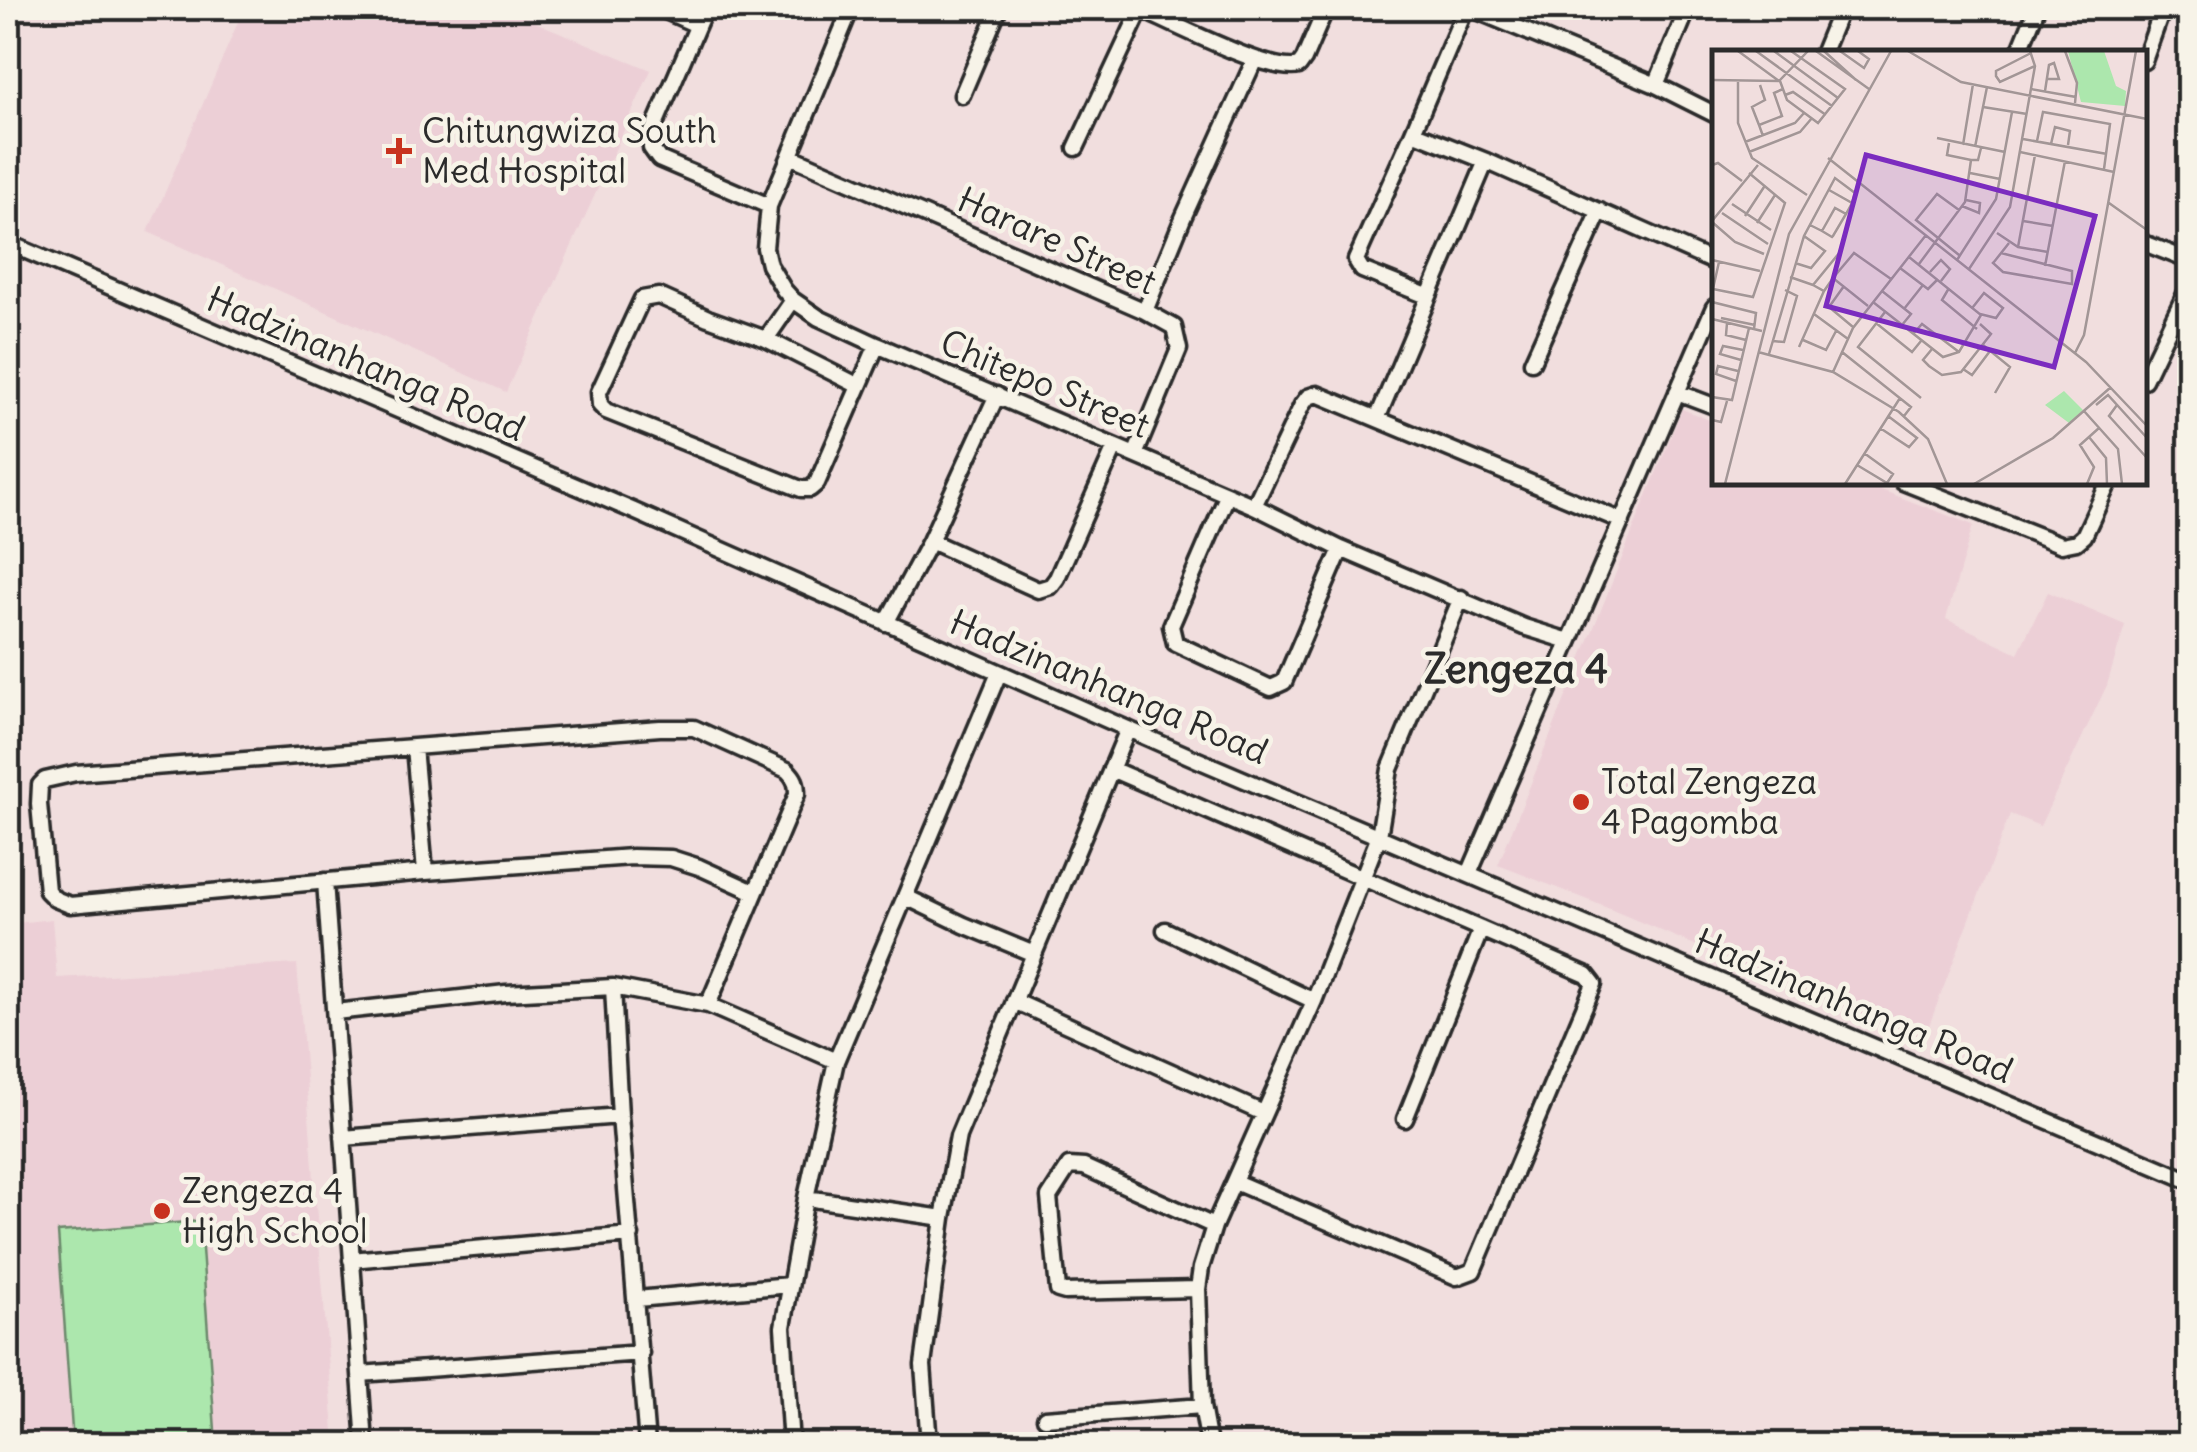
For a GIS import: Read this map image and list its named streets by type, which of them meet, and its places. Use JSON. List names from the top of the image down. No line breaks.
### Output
{"streets":{"street":["Harare Street","Hadzinanhanga Road","Chitepo Street"]},"crossings":[["Harare Street","Chitepo Street"]],"districts":["Zengeza 4"],"places":{"health":["Chitungwiza South Med Hospital"],"other":["Total Zengeza 4 Pagomba","Zengeza 4 High School"]}}
